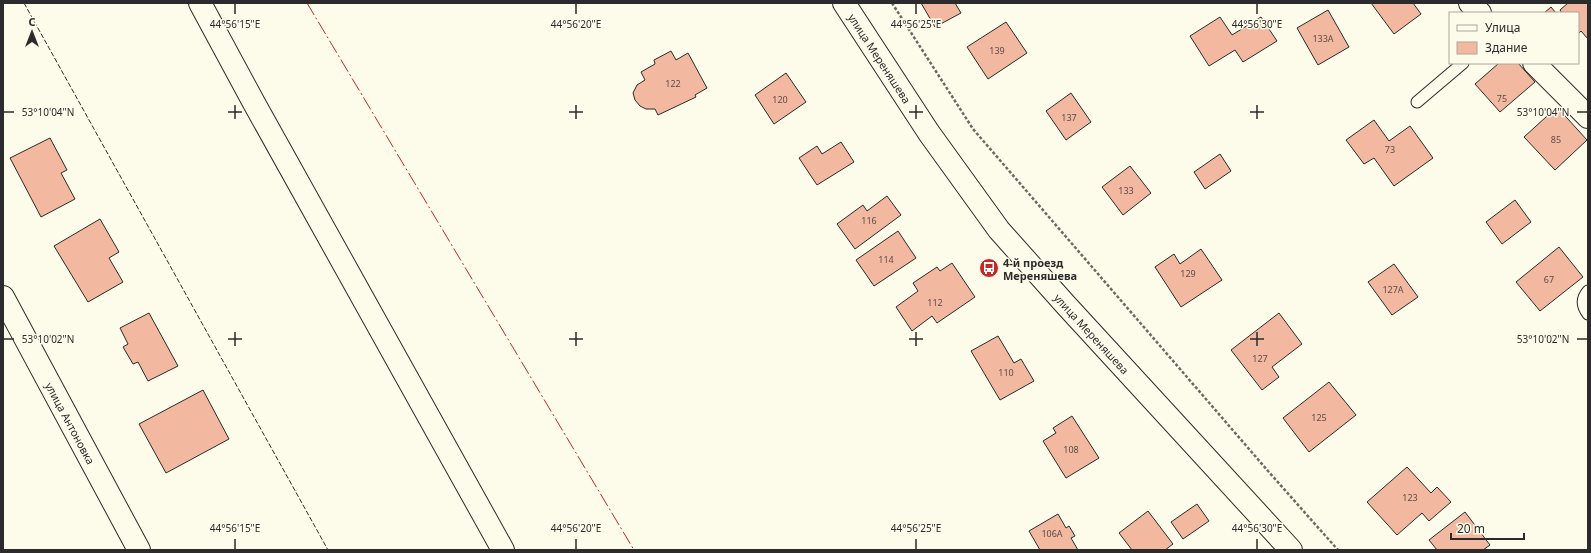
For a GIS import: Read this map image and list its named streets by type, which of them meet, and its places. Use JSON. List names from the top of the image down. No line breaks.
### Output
{"streets":{"street":["улица Мереняшева","улица Антоновка"]},"places":{"bus stop":["4-й проезд Мереняшева"]},"house_numbers":["133А","139","122","75","120","137","85","73","133","116","114","129","67","127А","112","127","110","125","108","123","106А"],"legend":["Улица","Здание"],"scale_bar":"20 m","north":"top","coordinates":["44°56'15\"E","44°56'20\"E","44°56'25\"E","44°56'30\"E","53°10'04\"N","53°10'02\"N"]}
